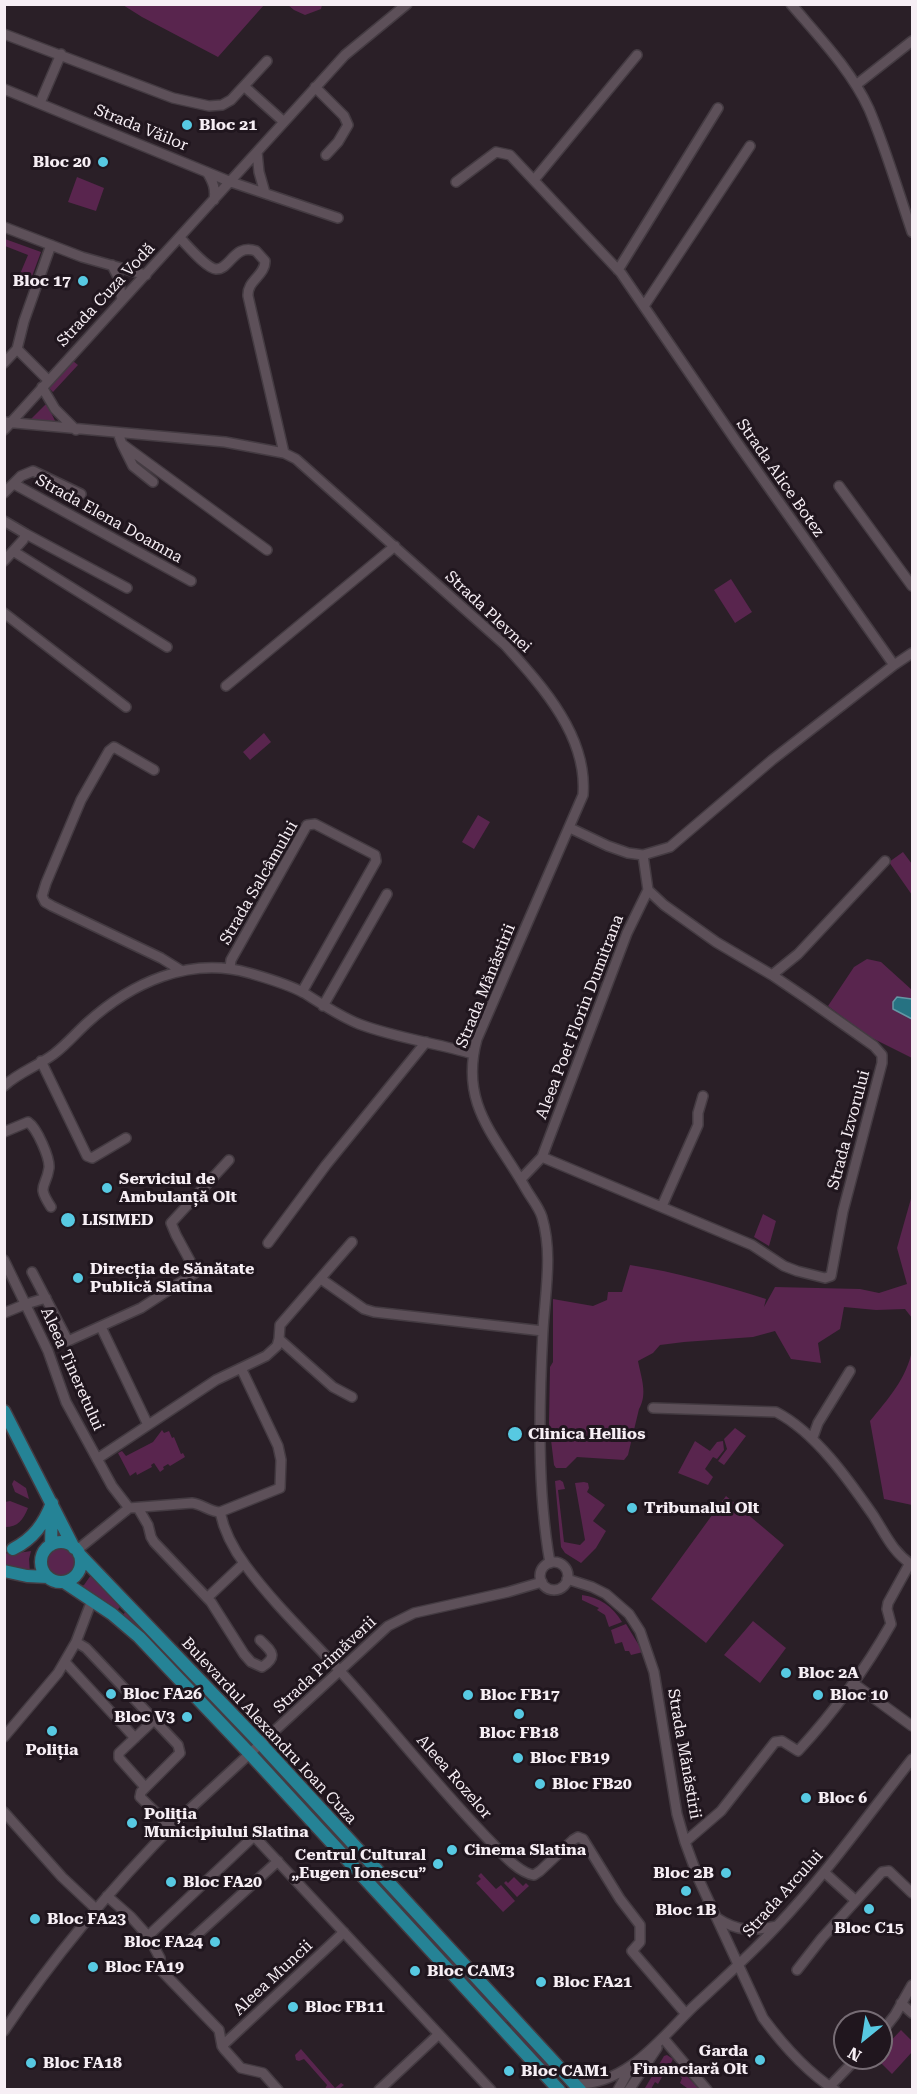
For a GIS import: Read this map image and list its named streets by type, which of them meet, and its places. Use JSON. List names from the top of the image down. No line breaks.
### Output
{"streets":{"main road":["Bulevardul Alexandru Ioan Cuza"],"street":["Strada Văilor","Strada Cuza Vodă","Strada Alice Botez","Strada Elena Doamna","Strada Plevnei","Strada Salcâmului","Strada Mănăstirii","Aleea Poet Florin Dumitrana","Strada Izvorului","Aleea Tineretului","Strada Primăverii","Aleea Rozelor","Strada Arcului","Aleea Muncii"]},"crossings":[["Strada Văilor","Strada Cuza Vodă"],["Strada Plevnei","Strada Mănăstirii"],["Strada Salcâmului","Strada Mănăstirii"],["Strada Mănăstirii","Strada Primăverii"],["Strada Mănăstirii","Strada Arcului"],["Aleea Poet Florin Dumitrana","Strada Izvorului"],["Strada Primăverii","Bulevardul Alexandru Ioan Cuza"],["Strada Primăverii","Aleea Rozelor"],["Strada Primăverii","Aleea Muncii"],["Bulevardul Alexandru Ioan Cuza","Strada Arcului"],["Aleea Rozelor","Strada Arcului"]],"places":["Bloc 21","Bloc 20","Bloc 17","Serviciul de Ambulanță Olt","LISIMED","Direcția de Sănătate Publică Slatina","Clinica Hellios","Tribunalul Olt","Bloc 2A","Bloc FA26","Bloc FB17","Bloc 10","Bloc FB18","Bloc V3","Poliția","Bloc FB19","Bloc FB20","Bloc 6","Poliția Municipiului Slatina","Cinema Slatina","Centrul Cultural „Eugen Ionescu”","Bloc 2B","Bloc FA20","Bloc 1B","Bloc C15","Bloc FA23","Bloc FA24","Bloc FA19","Bloc CAM3","Bloc FA21","Bloc FB11","Garda Financiară Olt","Bloc FA18","Bloc CAM1"],"north":"bottom left"}
